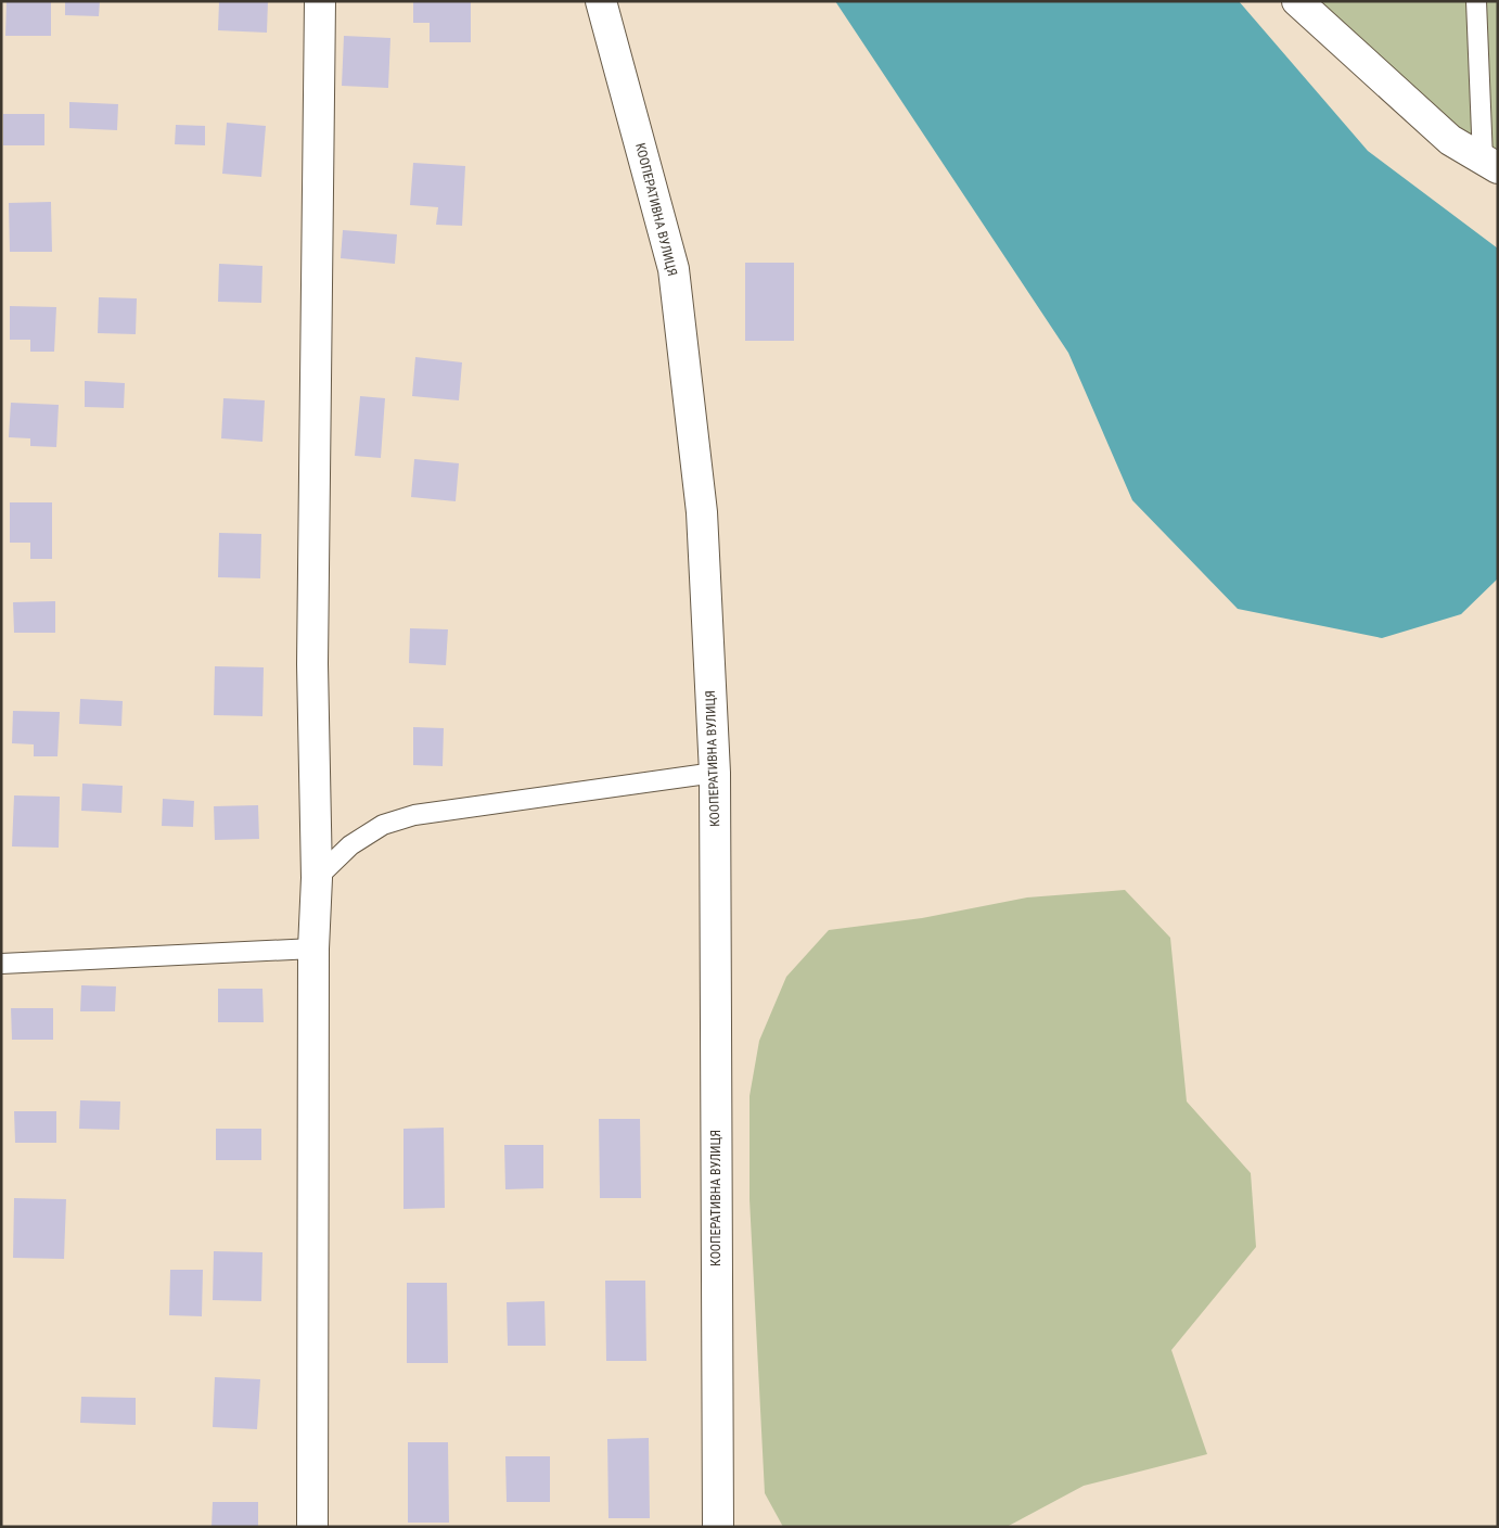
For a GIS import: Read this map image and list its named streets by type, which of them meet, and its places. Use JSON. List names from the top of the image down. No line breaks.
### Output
{"streets":{"street":["КООПЕРАТИВНА ВУЛИЦЯ"]}}
